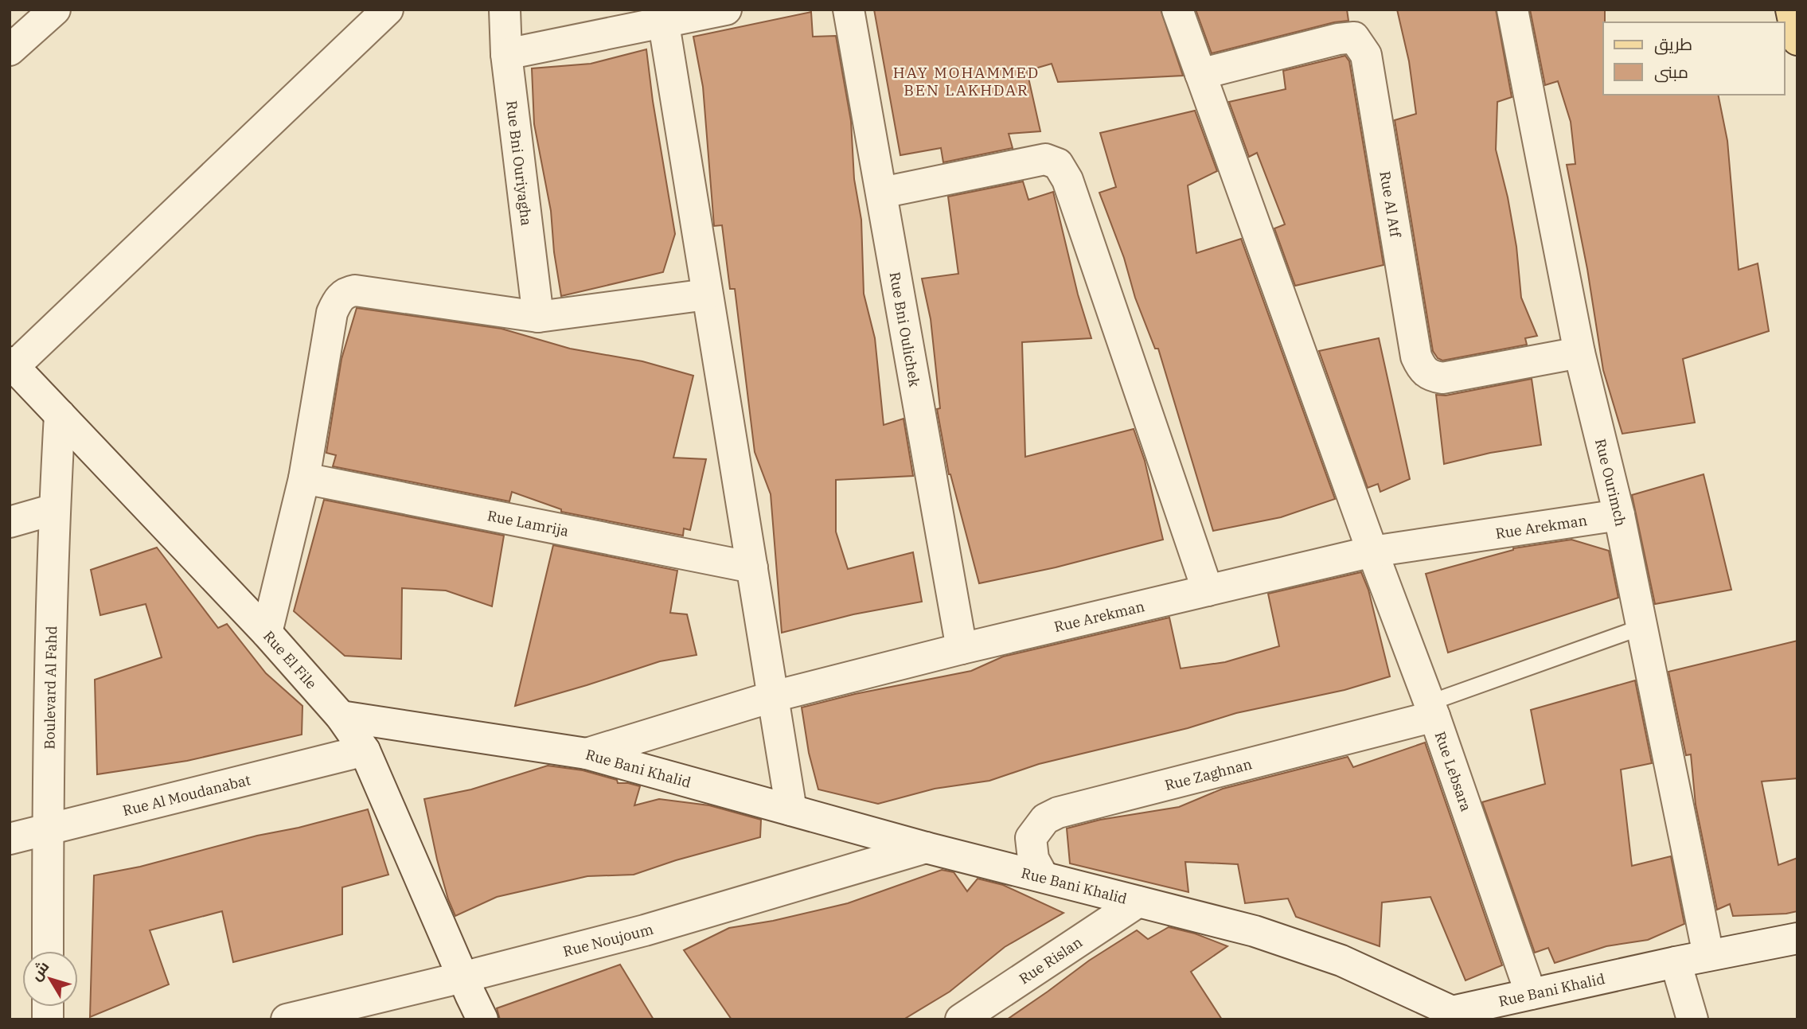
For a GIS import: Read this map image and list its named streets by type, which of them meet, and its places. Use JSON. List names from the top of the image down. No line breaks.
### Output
{"streets":{"street":["Rue Bni Ouriyagha","Rue Al Atf","Rue Bni Oulichek","Rue Ourimch","Rue Lamrija","Rue Arekman","Rue El File","Boulevard Al Fahd","Rue Bani Khalid","Rue Lebsara","Rue Zaghnan","Rue Al Moudanabat","Rue Noujoum","Rue Rislan"]},"crossings":[["Rue Al Atf","Rue Ourimch"],["Rue Al Atf","Rue Lebsara"],["Rue Bni Oulichek","Rue Arekman"],["Rue Ourimch","Rue Arekman"],["Rue Ourimch","Rue Bani Khalid"],["Rue Arekman","Rue Bani Khalid"],["Rue Arekman","Rue Lebsara"],["Rue El File","Boulevard Al Fahd"],["Rue El File","Rue Bani Khalid"],["Rue El File","Rue Al Moudanabat"],["Rue El File","Rue Noujoum"],["Boulevard Al Fahd","Rue Al Moudanabat"],["Rue Bani Khalid","Rue Lebsara"],["Rue Bani Khalid","Rue Zaghnan"],["Rue Bani Khalid","Rue Noujoum"],["Rue Bani Khalid","Rue Rislan"],["Rue Lebsara","Rue Zaghnan"]],"districts":["HAY MOHAMMED BEN LAKHDAR"],"legend":["طريق","مبنى"],"north":"top left"}
